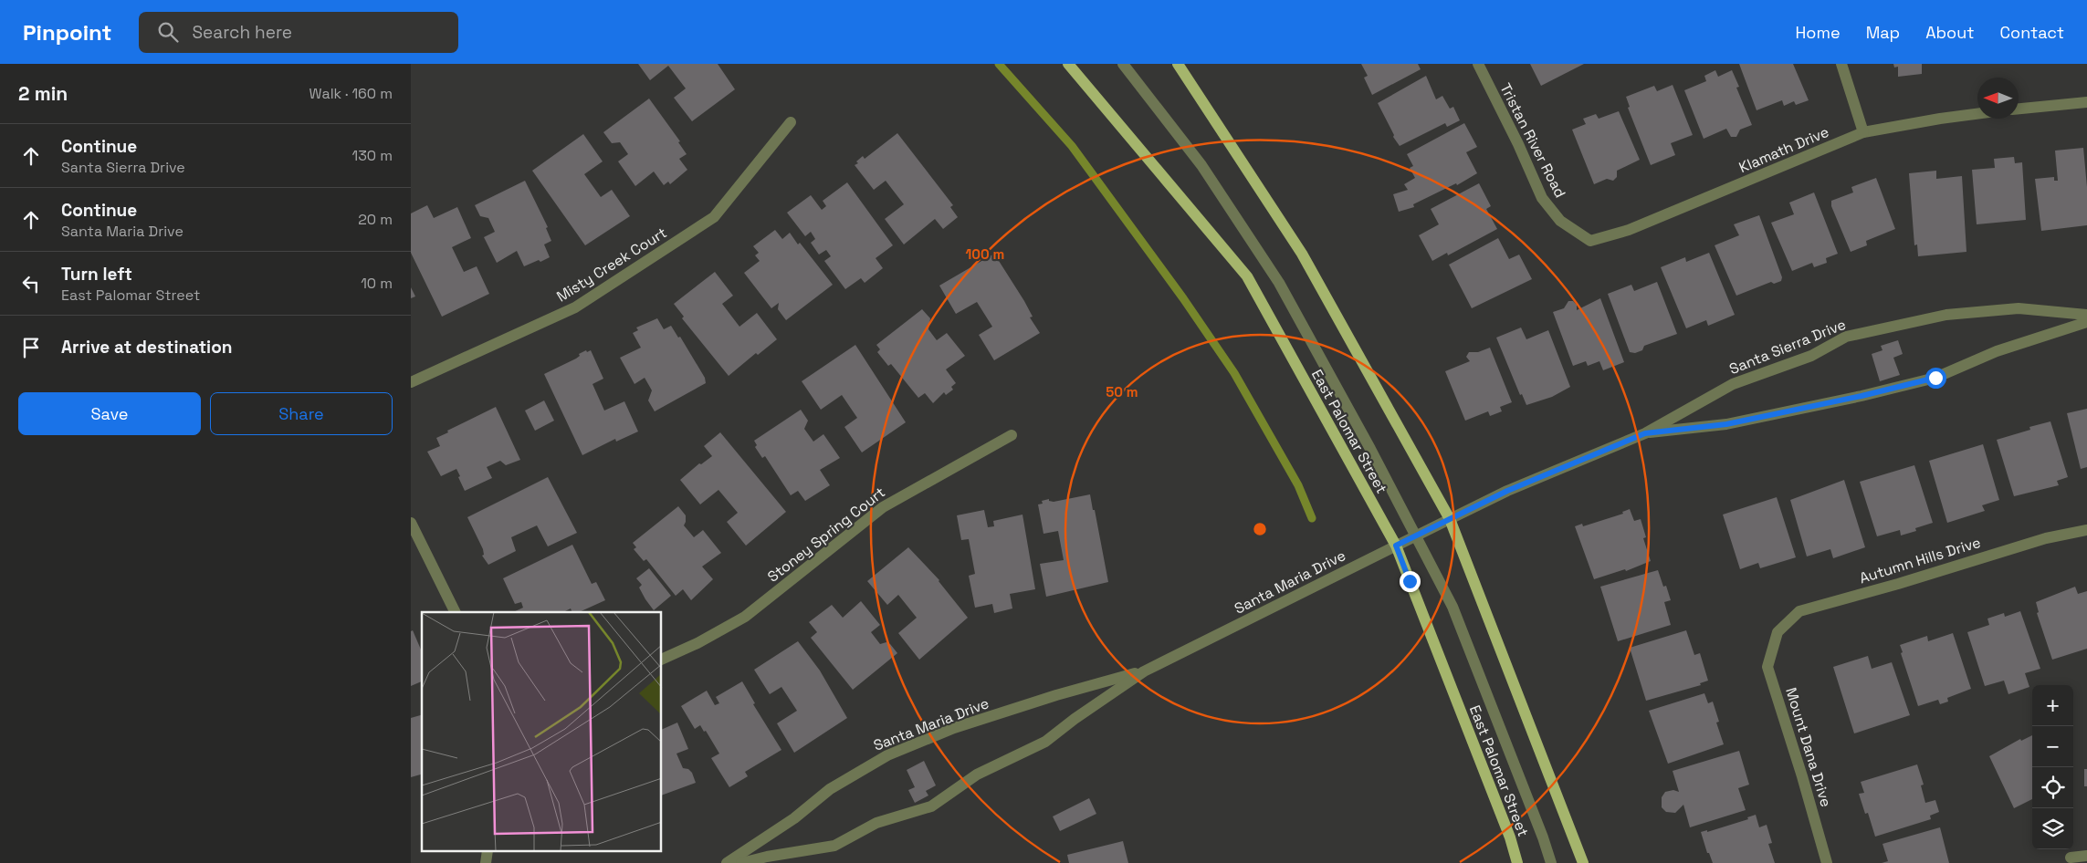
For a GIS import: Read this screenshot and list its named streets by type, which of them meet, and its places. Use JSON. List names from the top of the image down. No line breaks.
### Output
{"streets":{"main road":["East Palomar Street"],"street":["Tristan River Road","Klamath Drive","Misty Creek Court","Santa Sierra Drive","Stoney Spring Court","Autumn Hills Drive","Santa Maria Drive","Mount Dana Drive"]},"crossings":[["Tristan River Road","Klamath Drive"],["Santa Sierra Drive","Santa Maria Drive"],["East Palomar Street","Santa Maria Drive"],["Autumn Hills Drive","Mount Dana Drive"]],"north":"left","page":{"header":"Pinpoint","search":"Search here","nav":["Home","Map","About","Contact"],"heading":["2 min","Walk · 160 m"],"list":[["Continue","Santa Sierra Drive","130 m"],["Continue","Santa Maria Drive","20 m"],["Turn left","East Palomar Street","10 m"],"Arrive at destination"],"buttons":["Save","Share"],"map_buttons":["+","−"]},"rings":["100 m","50 m"]}
